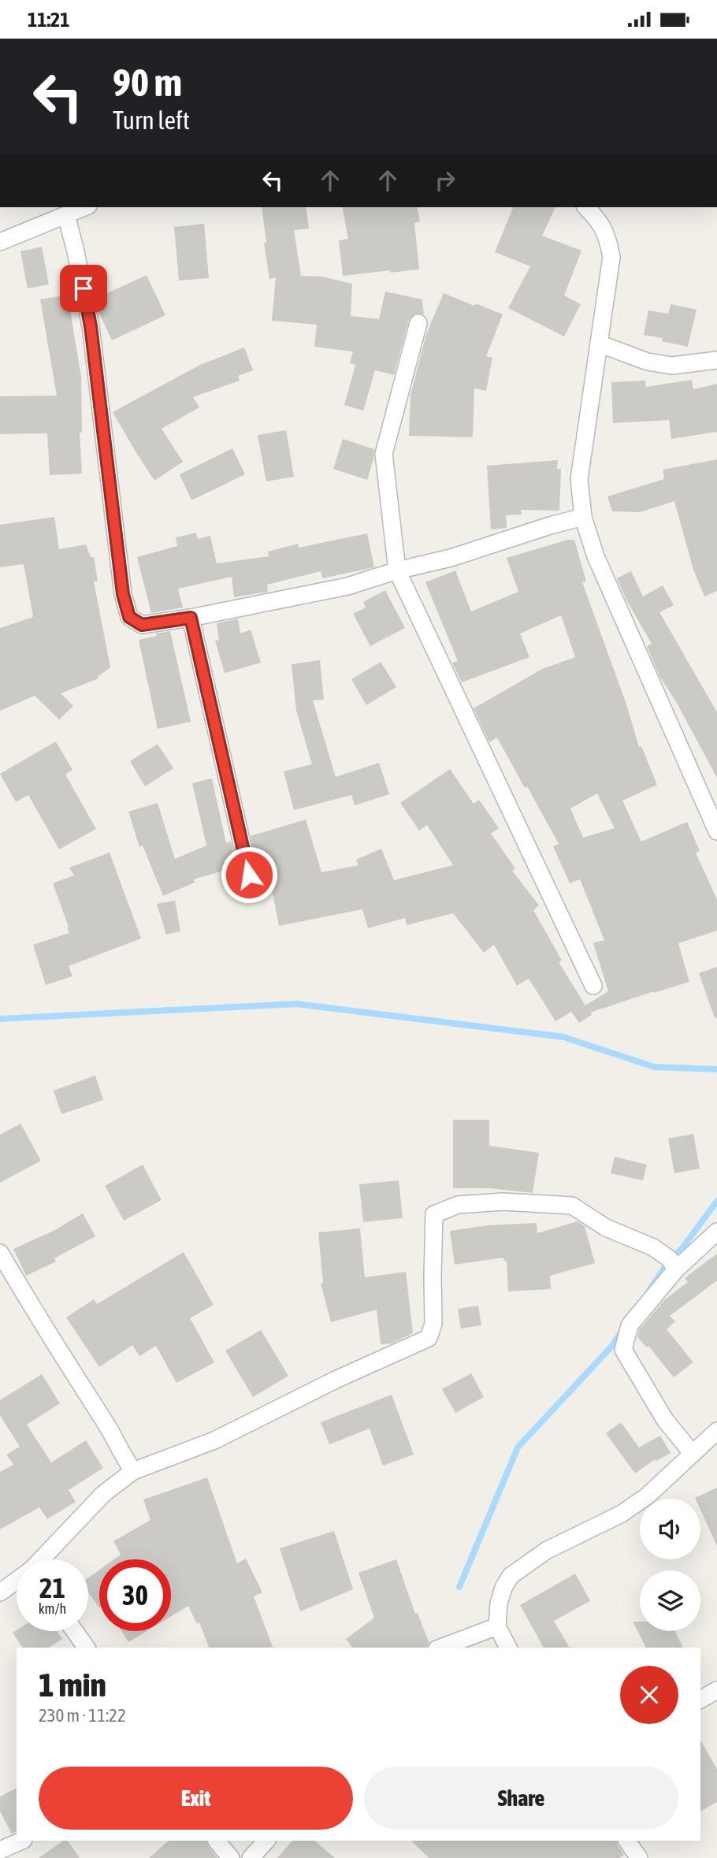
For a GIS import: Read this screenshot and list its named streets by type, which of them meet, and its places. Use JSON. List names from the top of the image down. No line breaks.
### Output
{"page":{"status":"11:21","turn":["90 m","Turn left"],"speed":"21 km/h","limit":"30","heading":["1 min","230 m · 11:22"],"buttons":["Exit","Share"]}}
